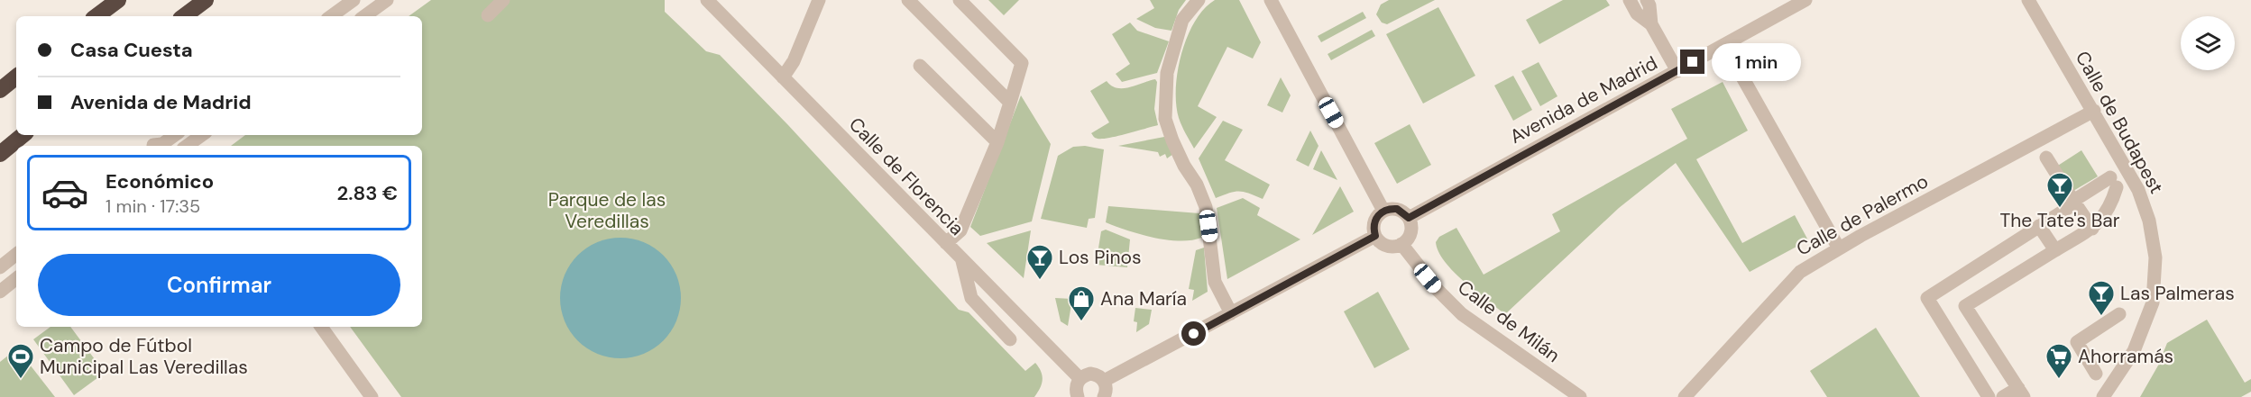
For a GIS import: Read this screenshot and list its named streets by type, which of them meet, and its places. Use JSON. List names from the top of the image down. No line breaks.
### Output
{"streets":{"street":["Avenida de Madrid","Calle de Budapest","Calle de Florencia","Calle de Palermo","Calle de Milán"]},"crossings":[["Avenida de Madrid","Calle de Milán"],["Calle de Budapest","Calle de Palermo"]],"parks":["Parque de las Veredillas"],"places":{"bar":["The Tate's Bar","Los Pinos","Las Palmeras"],"shop":["Ana María"],"sports":["Campo de Fútbol Municipal Las Veredillas"],"supermarket":["Ahorramás"]},"page":{"banner":["Casa Cuesta","Avenida de Madrid"],"bubble":"1 min","list":[{"name":"Económico","note":"1 min · 17:35","value":"2.83 €"}],"buttons":"Confirmar"}}
